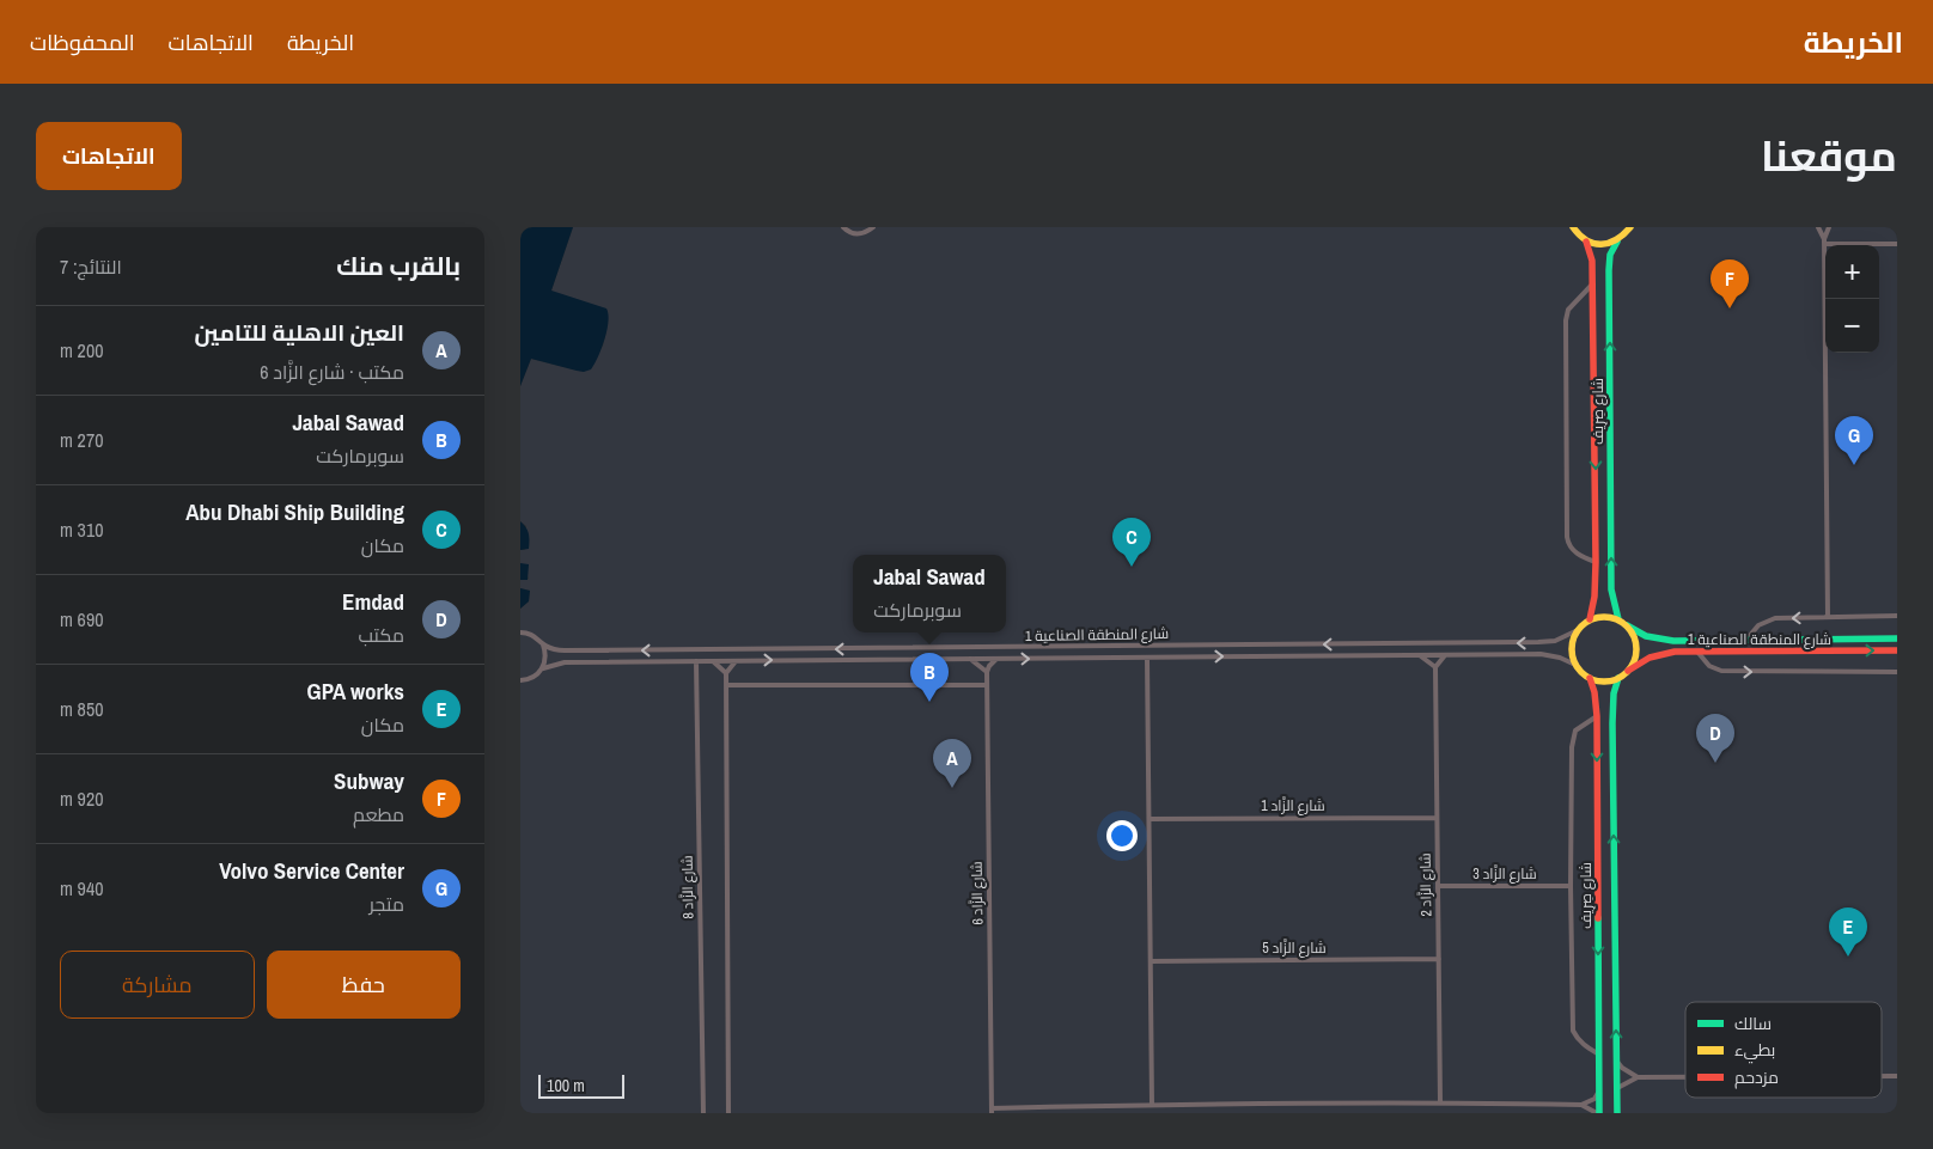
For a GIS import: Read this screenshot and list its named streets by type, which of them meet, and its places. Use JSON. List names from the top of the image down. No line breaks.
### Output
{"streets":{"main road":["شارع صِرِيف","شارع المنطقة الصناعية 1"],"street":["شارع الزَّاد 1","شارع الزَّاد 3","شارع الزَّاد 2","شارع الزَّاد 8","شارع الزَّاد 6","شارع الزَّاد 5"]},"crossings":[["شارع صِرِيف","شارع المنطقة الصناعية 1"],["شارع المنطقة الصناعية 1","شارع الزَّاد 8"],["شارع الزَّاد 1","شارع الزَّاد 2"],["شارع الزَّاد 3","شارع الزَّاد 2"],["شارع الزَّاد 2","شارع الزَّاد 5"]],"legend":["سالك","بطيء","مزدحم"],"scale_bar":"100 m","page":{"header":"الخريطة","nav":["الخريطة","الاتجاهات","المحفوظات"],"title":"موقعنا","buttons":["الاتجاهات",["حفظ","مشاركة"]],"heading":["بالقرب منك","النتائج: 7"],"map_buttons":["+","−"],"pins":["F","G","C","B","D","A","E"],"list":[{"mark":"A","name":"العين الاهلية للتامين","note":"مكتب · شارع الزَّاد 6","value":"200 m"},{"mark":"B","name":"Jabal Sawad","note":"سوبرماركت","value":"270 m"},{"mark":"C","name":"Abu Dhabi Ship Building","note":"مكان","value":"310 m"},{"mark":"D","name":"Emdad","note":"مكتب","value":"690 m"},{"mark":"E","name":"GPA works","note":"مكان","value":"850 m"},{"mark":"F","name":"Subway","note":"مطعم","value":"920 m"},{"mark":"G","name":"Volvo Service Center","note":"متجر","value":"940 m"}],"popup":["Jabal Sawad","سوبرماركت"],"scale":"100 m"}}
